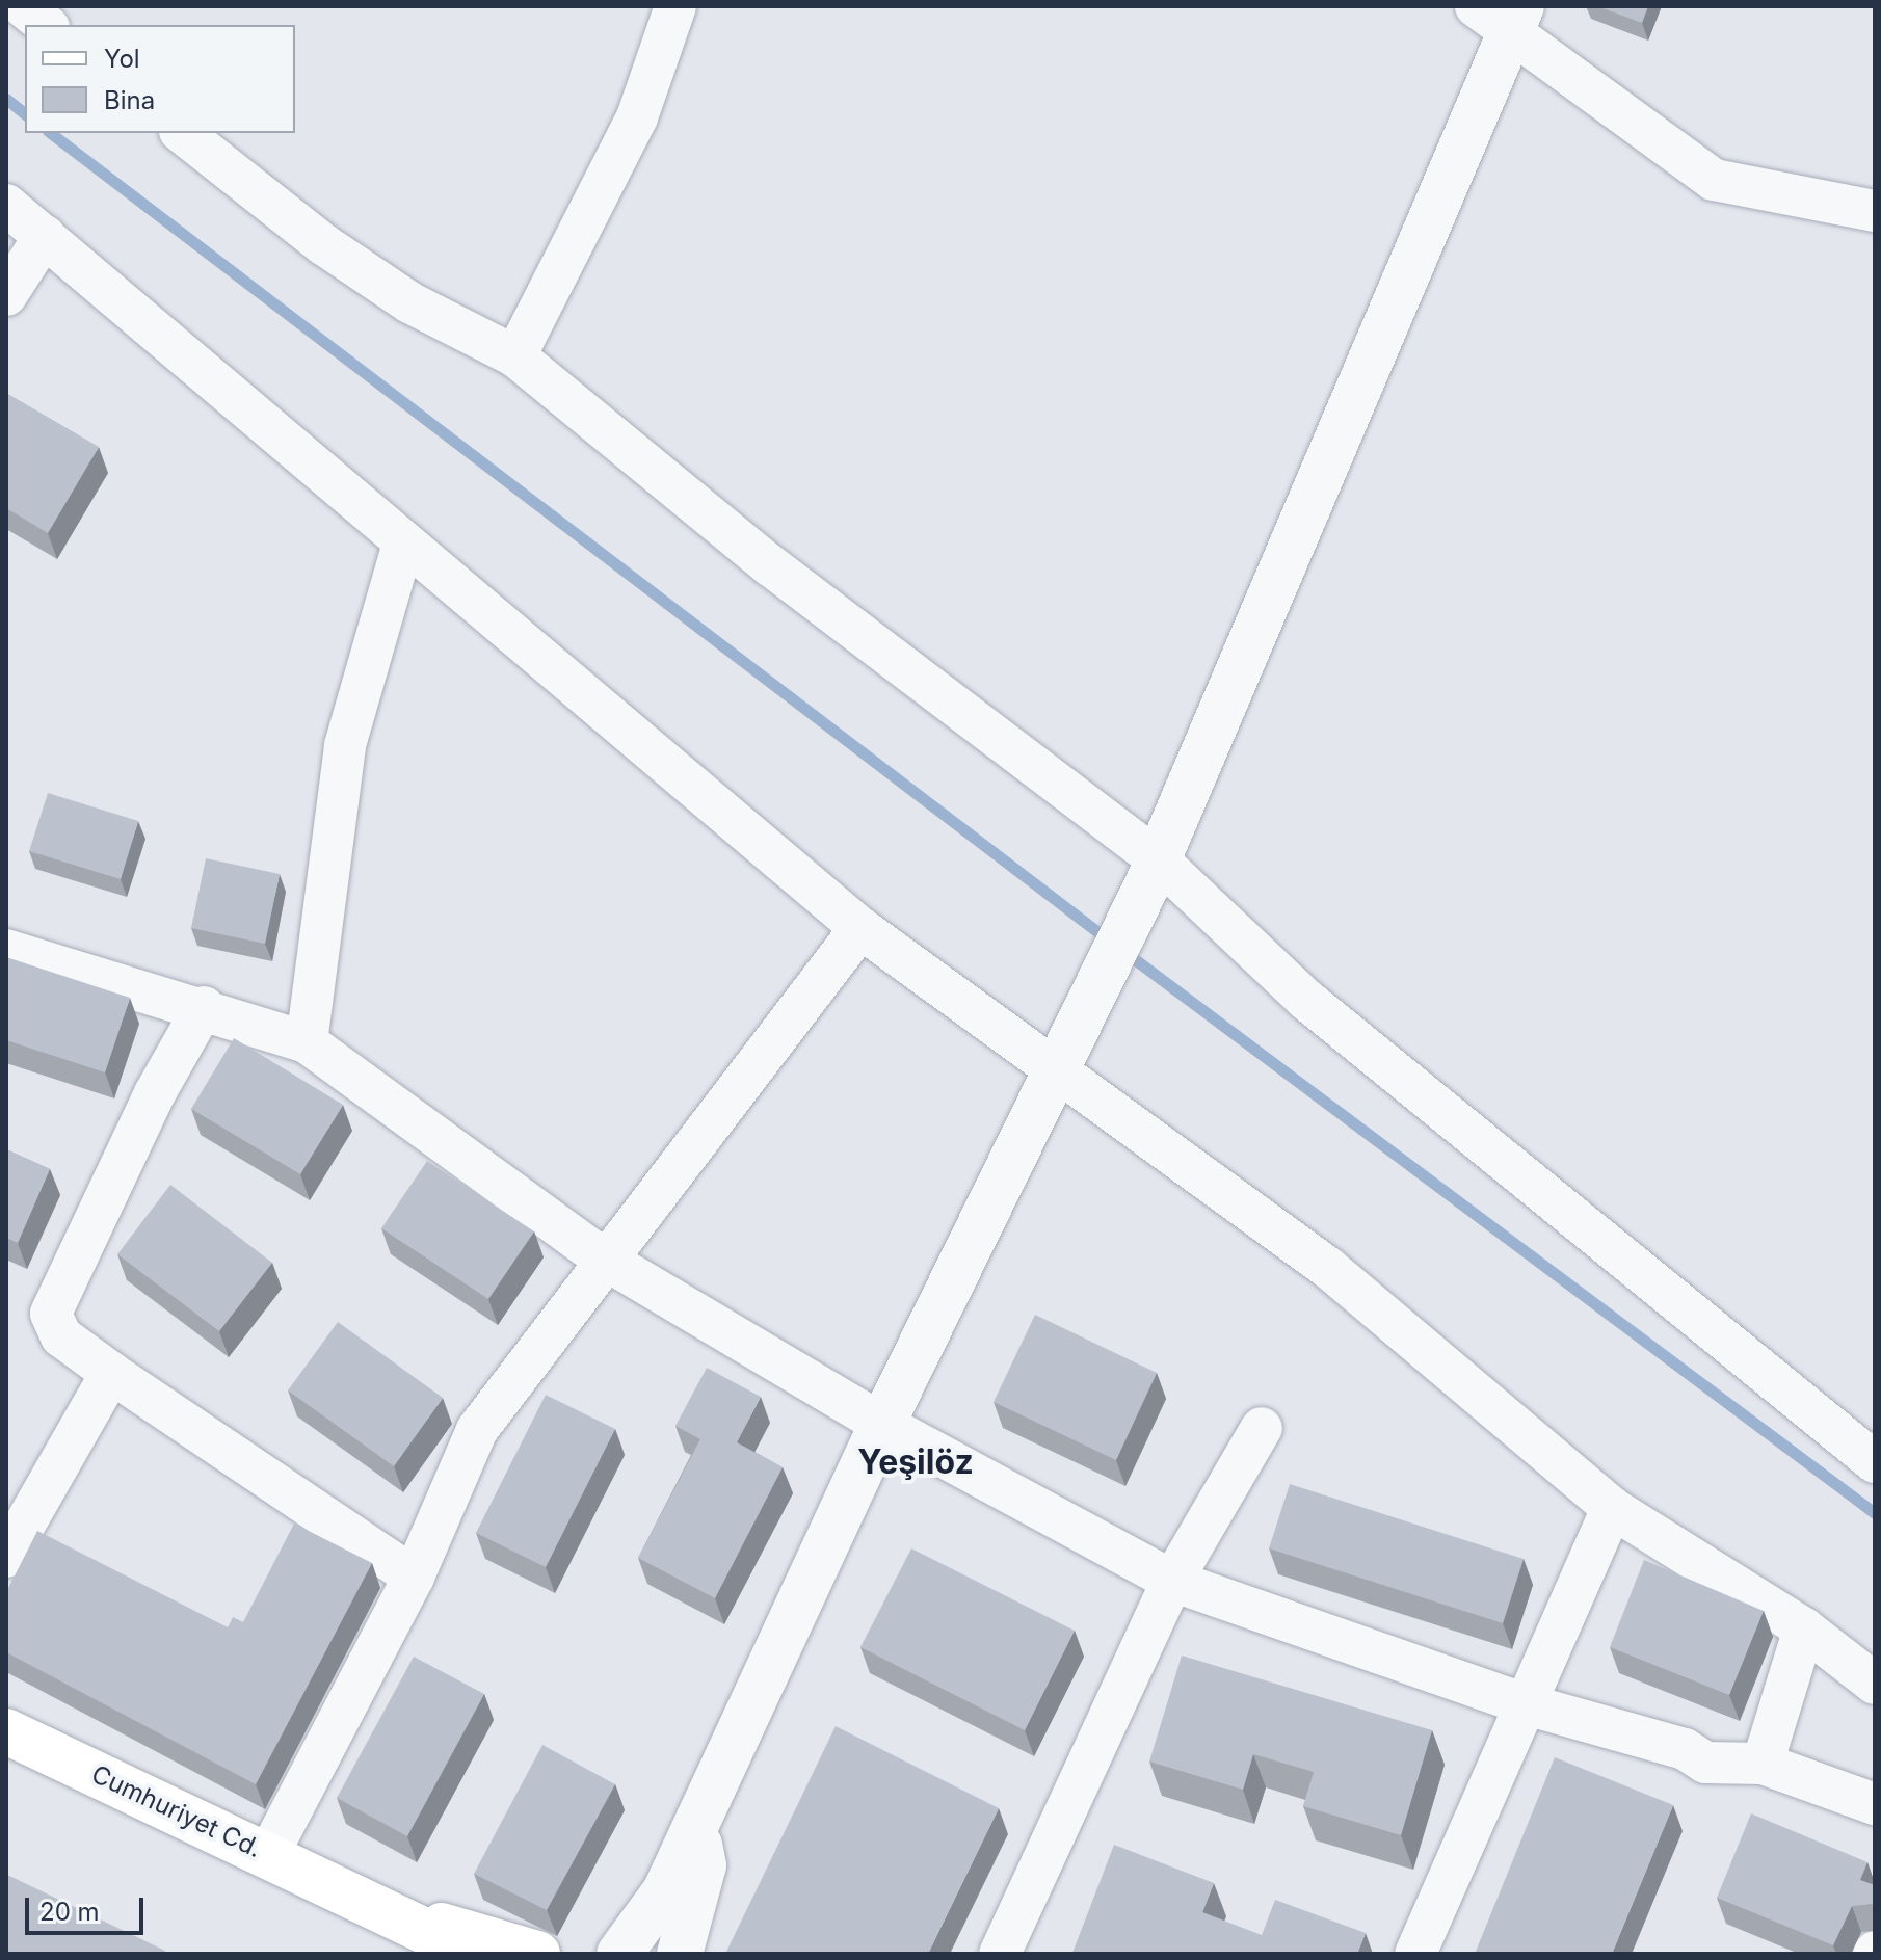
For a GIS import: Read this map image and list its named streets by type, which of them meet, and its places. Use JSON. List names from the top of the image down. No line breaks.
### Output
{"streets":{"main road":["Cumhuriyet Cd."]},"districts":["Yeşilöz"],"legend":["Yol","Bina"],"scale_bar":"20 m"}
